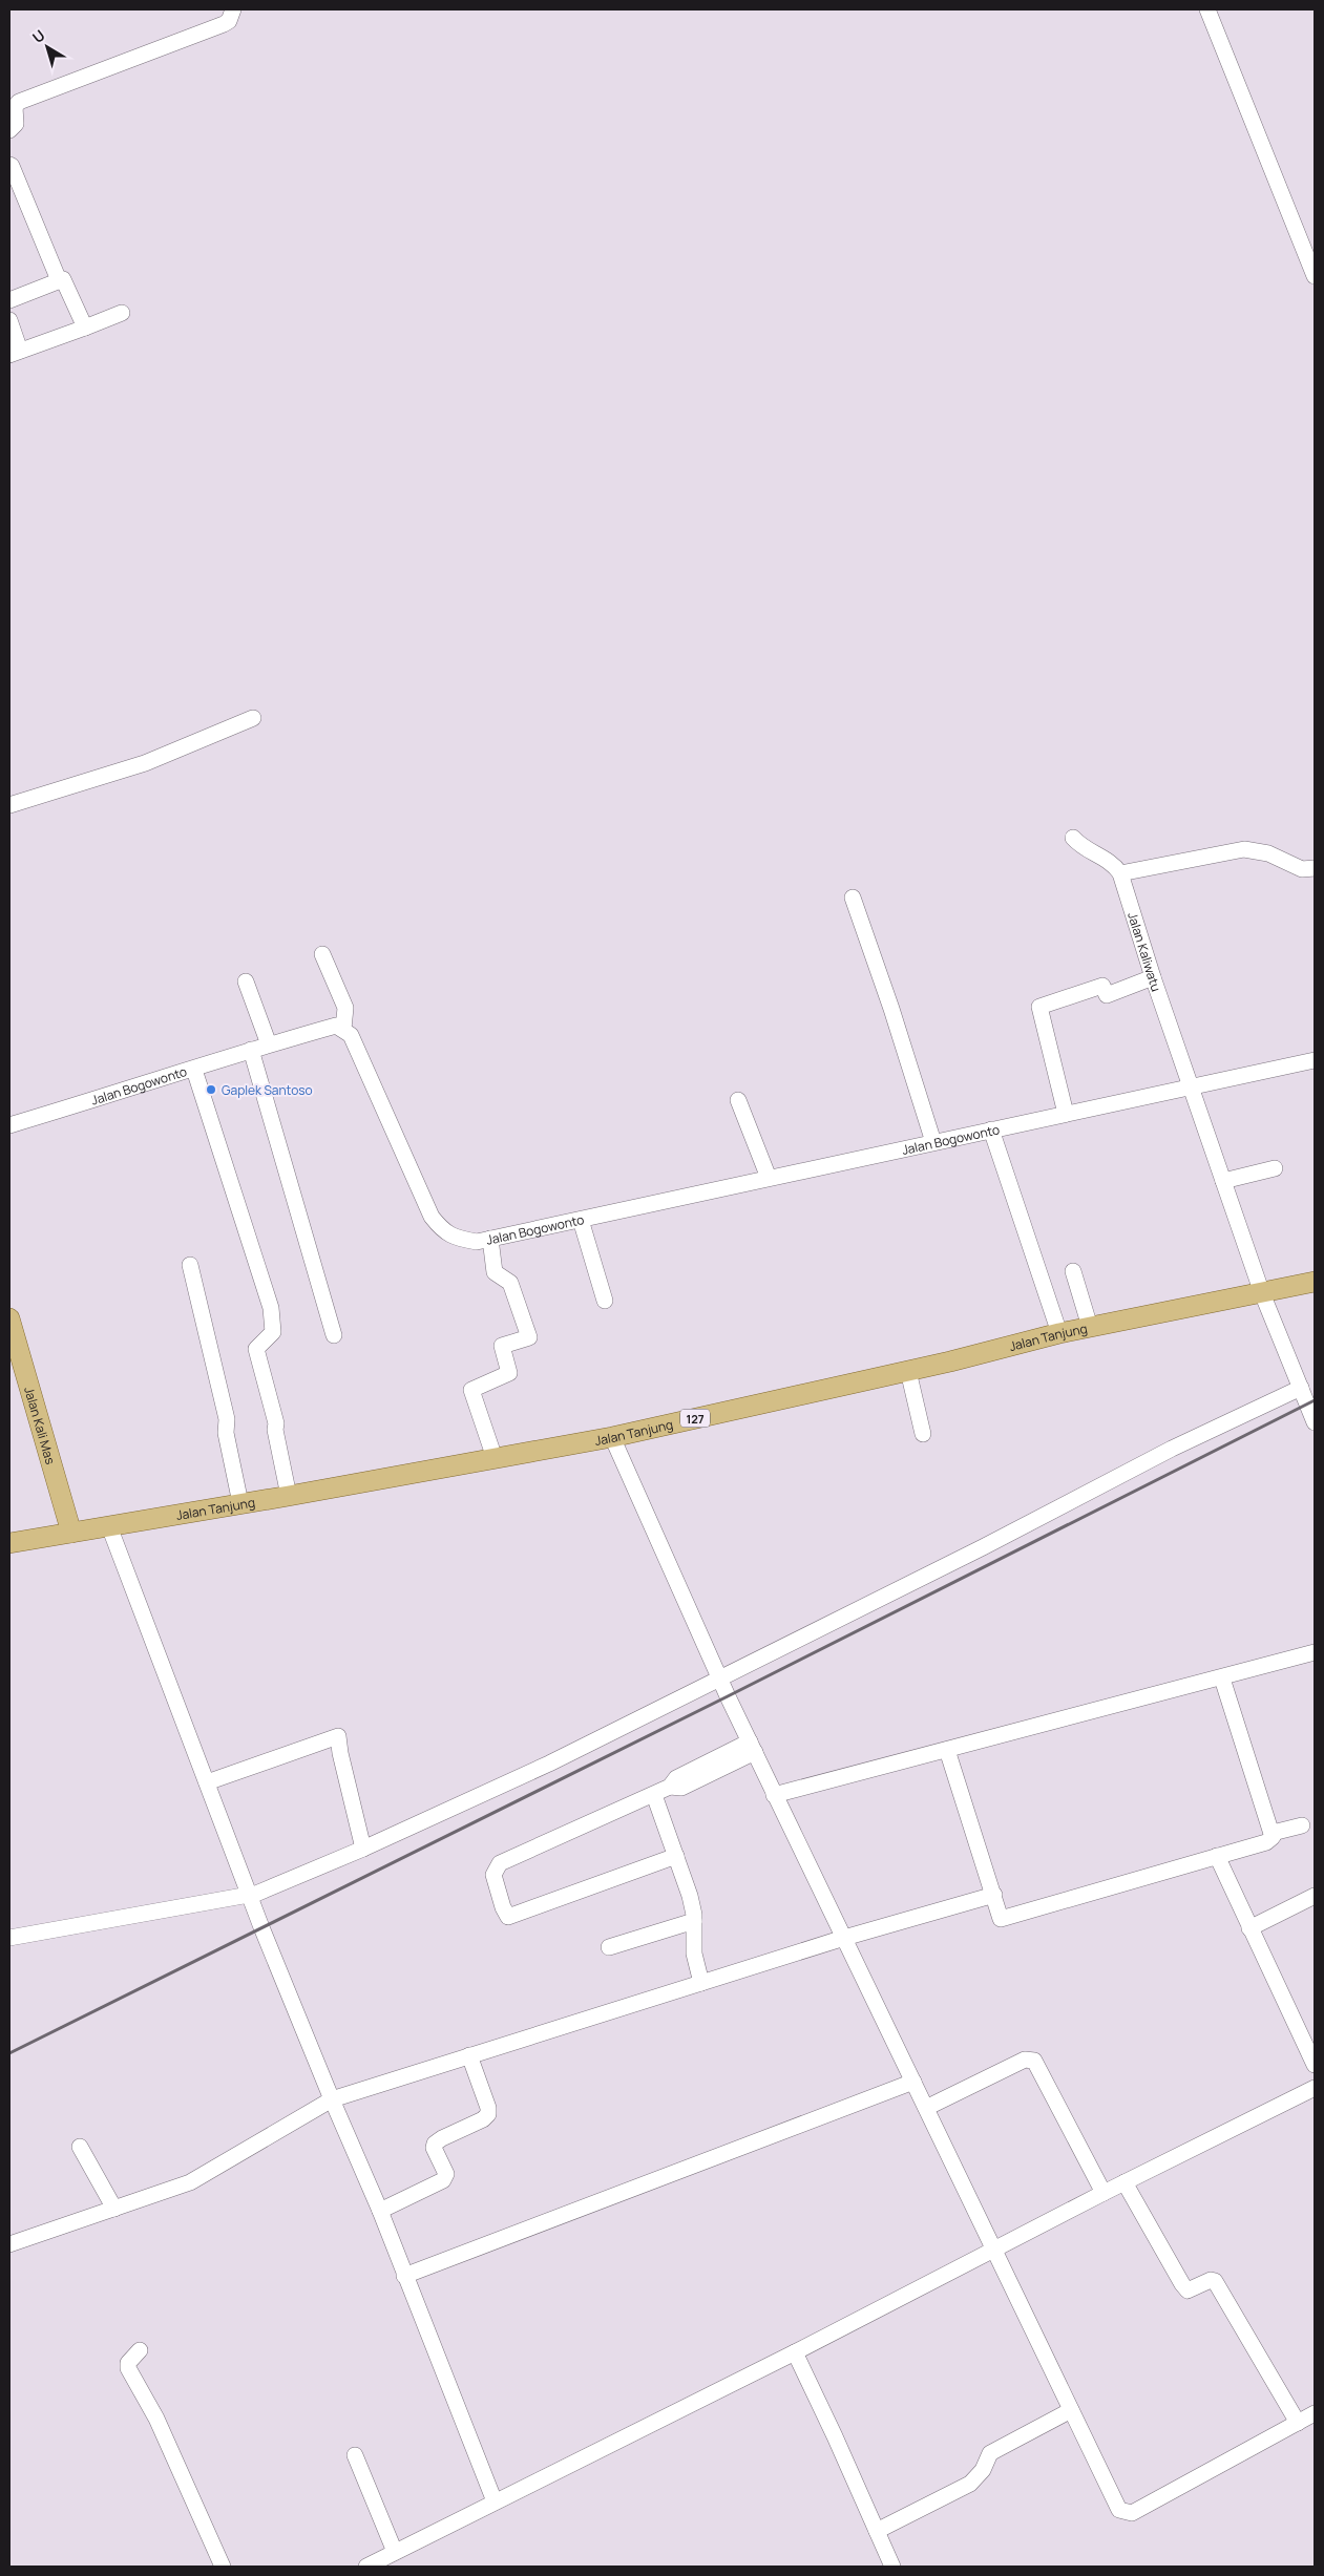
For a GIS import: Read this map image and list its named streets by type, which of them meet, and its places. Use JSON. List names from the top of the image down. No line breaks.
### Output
{"streets":{"main road":["Jalan Tanjung","127","Jalan Kali Mas"],"street":["Jalan Kaliwatu","Jalan Bogowonto"]},"crossings":[["Jalan Kaliwatu","Jalan Bogowonto"],["Jalan Tanjung","Jalan Kali Mas"]],"places":["Gaplek Santoso"],"north":"top left"}
